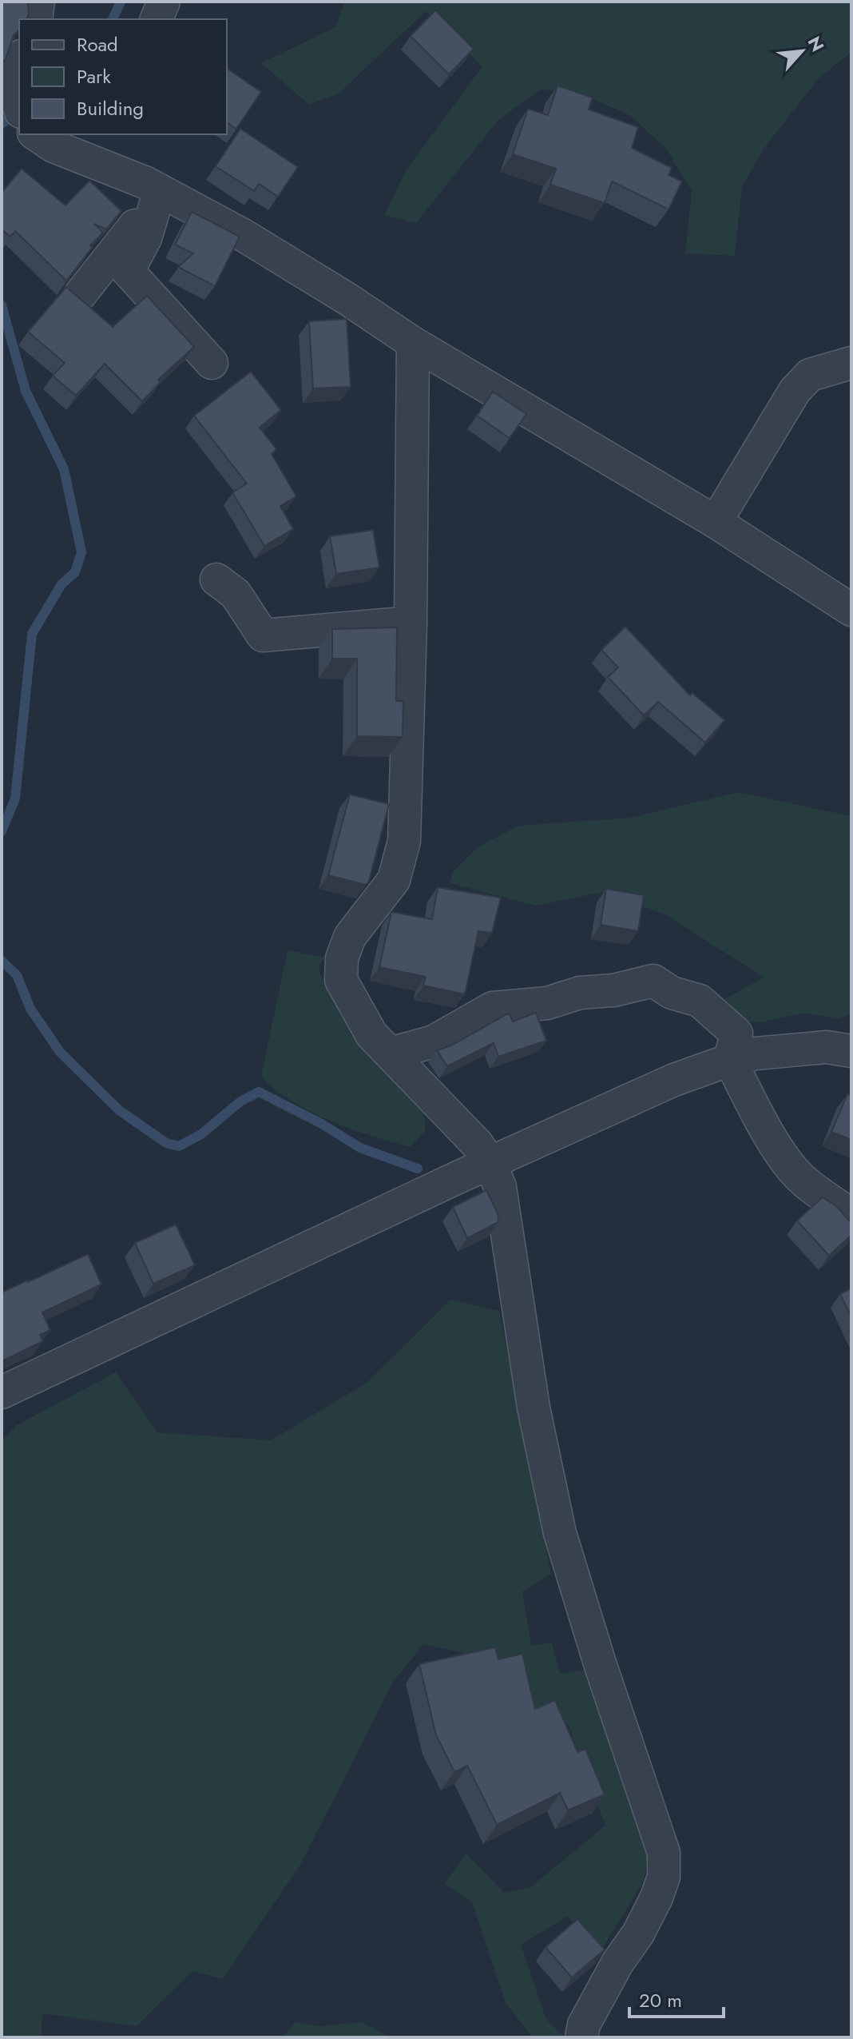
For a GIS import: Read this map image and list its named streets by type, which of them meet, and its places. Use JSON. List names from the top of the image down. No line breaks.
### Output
{"legend":["Road","Park","Building"],"scale_bar":"20 m","north":"top right"}
